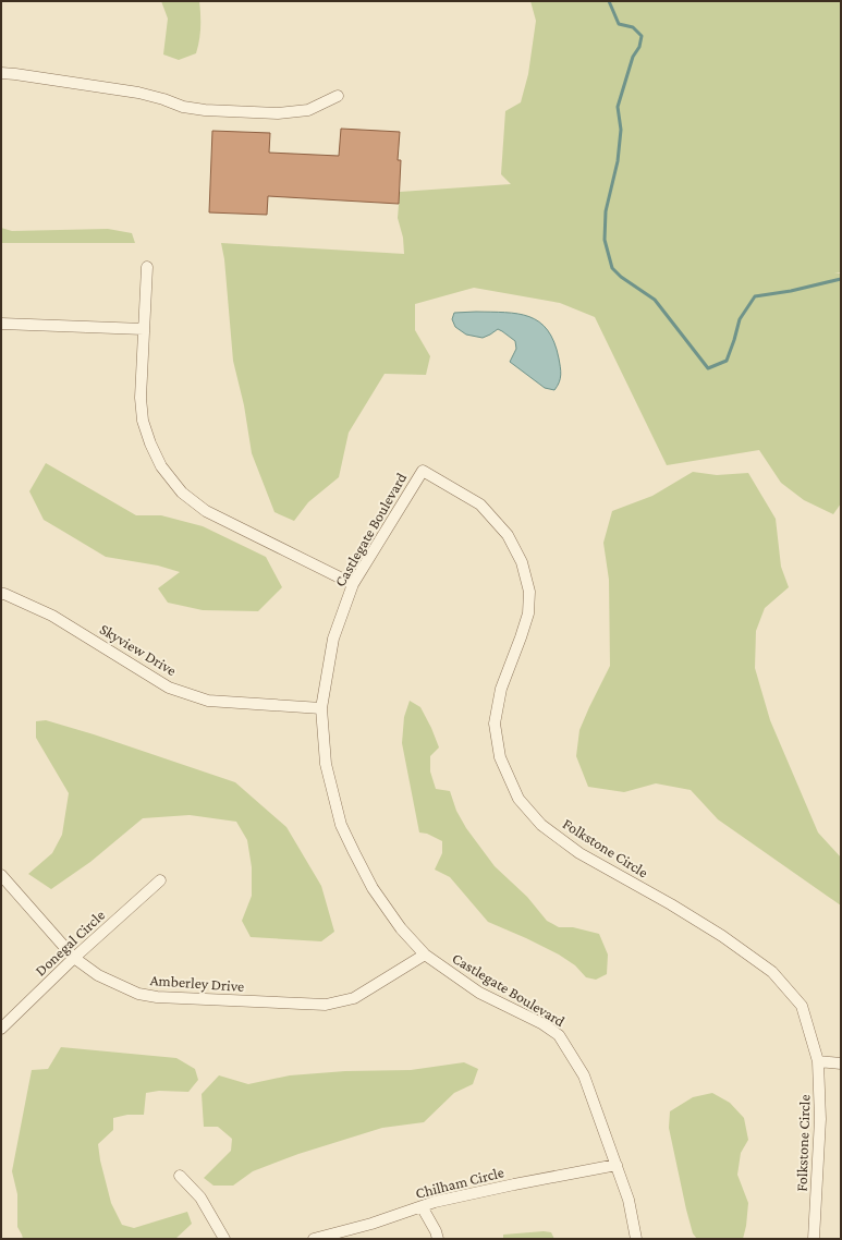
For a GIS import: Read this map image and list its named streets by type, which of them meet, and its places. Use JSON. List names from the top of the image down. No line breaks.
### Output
{"streets":{"street":["Castlegate Boulevard","Skyview Drive","Folkstone Circle","Donegal Circle","Amberley Drive","Chilham Circle"]},"crossings":[["Castlegate Boulevard","Skyview Drive"],["Castlegate Boulevard","Folkstone Circle"],["Castlegate Boulevard","Amberley Drive"],["Castlegate Boulevard","Chilham Circle"],["Donegal Circle","Amberley Drive"]]}
